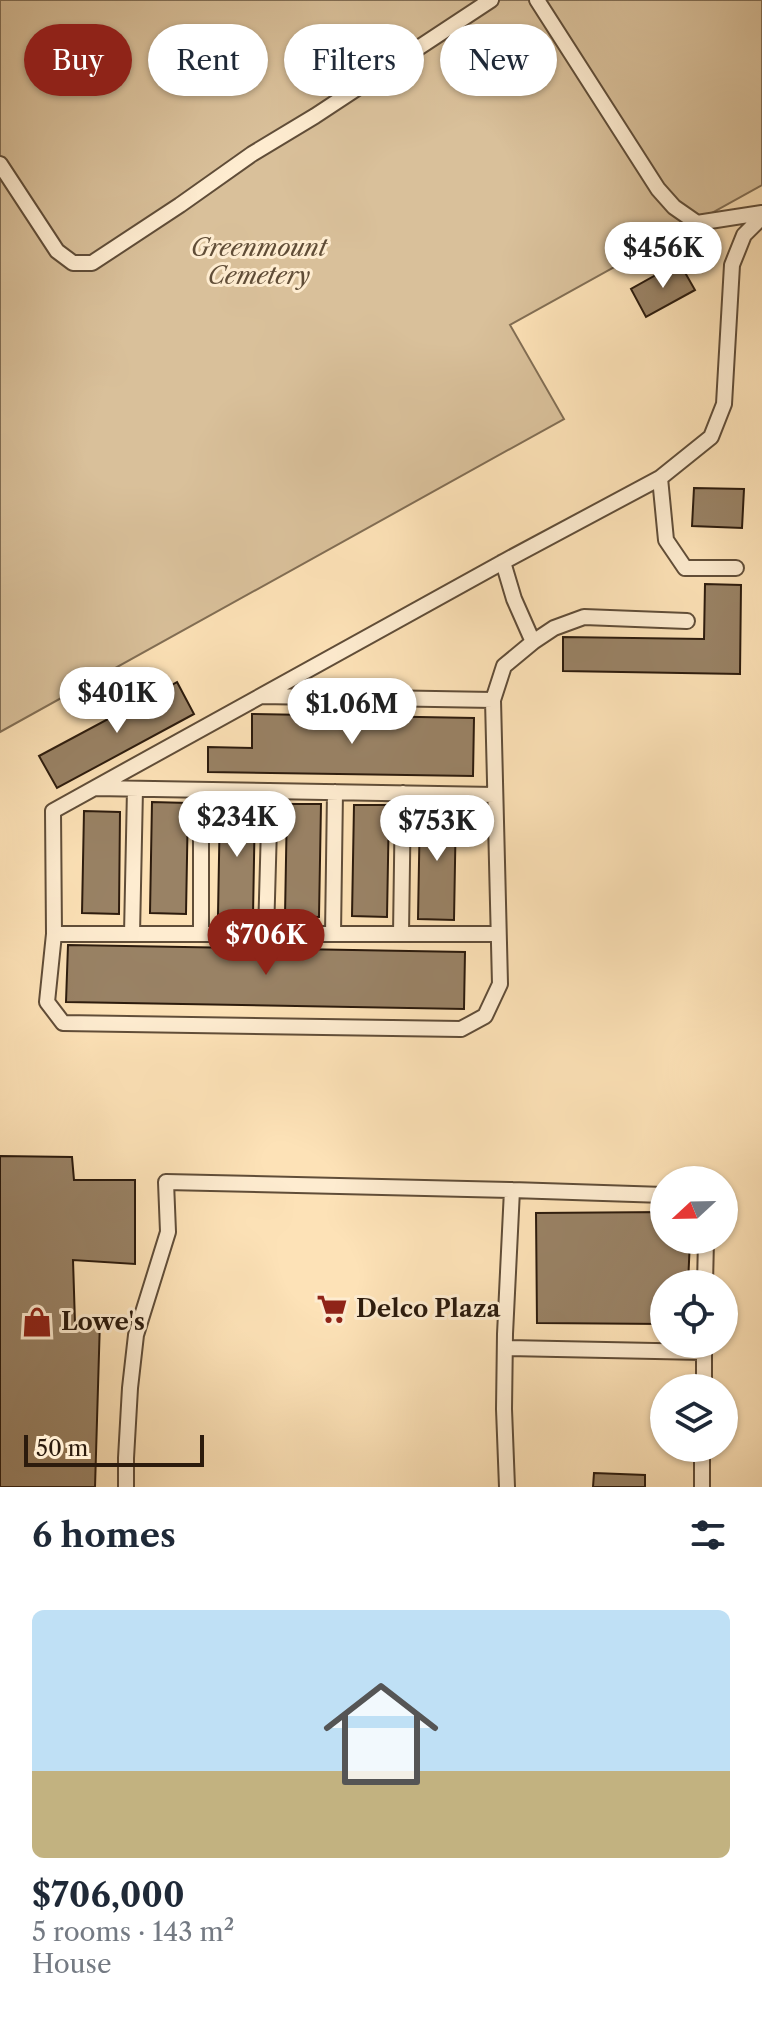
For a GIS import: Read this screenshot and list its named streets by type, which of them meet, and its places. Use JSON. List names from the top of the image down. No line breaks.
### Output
{"parks":["Greenmount Cemetery"],"places":{"supermarket":["Delco Plaza"],"shop":["Lowe's"]},"scale_bar":"50 m","north":"left","page":{"chip":["Buy","Rent","Filters","New"],"price":["$456K","$401K","$1.06M","$234K","$753K","$706K"],"scale":"50 m","heading":"6 homes","list":[{"name":"$706,000","note":"5 rooms · 143 m² · House"}]}}
